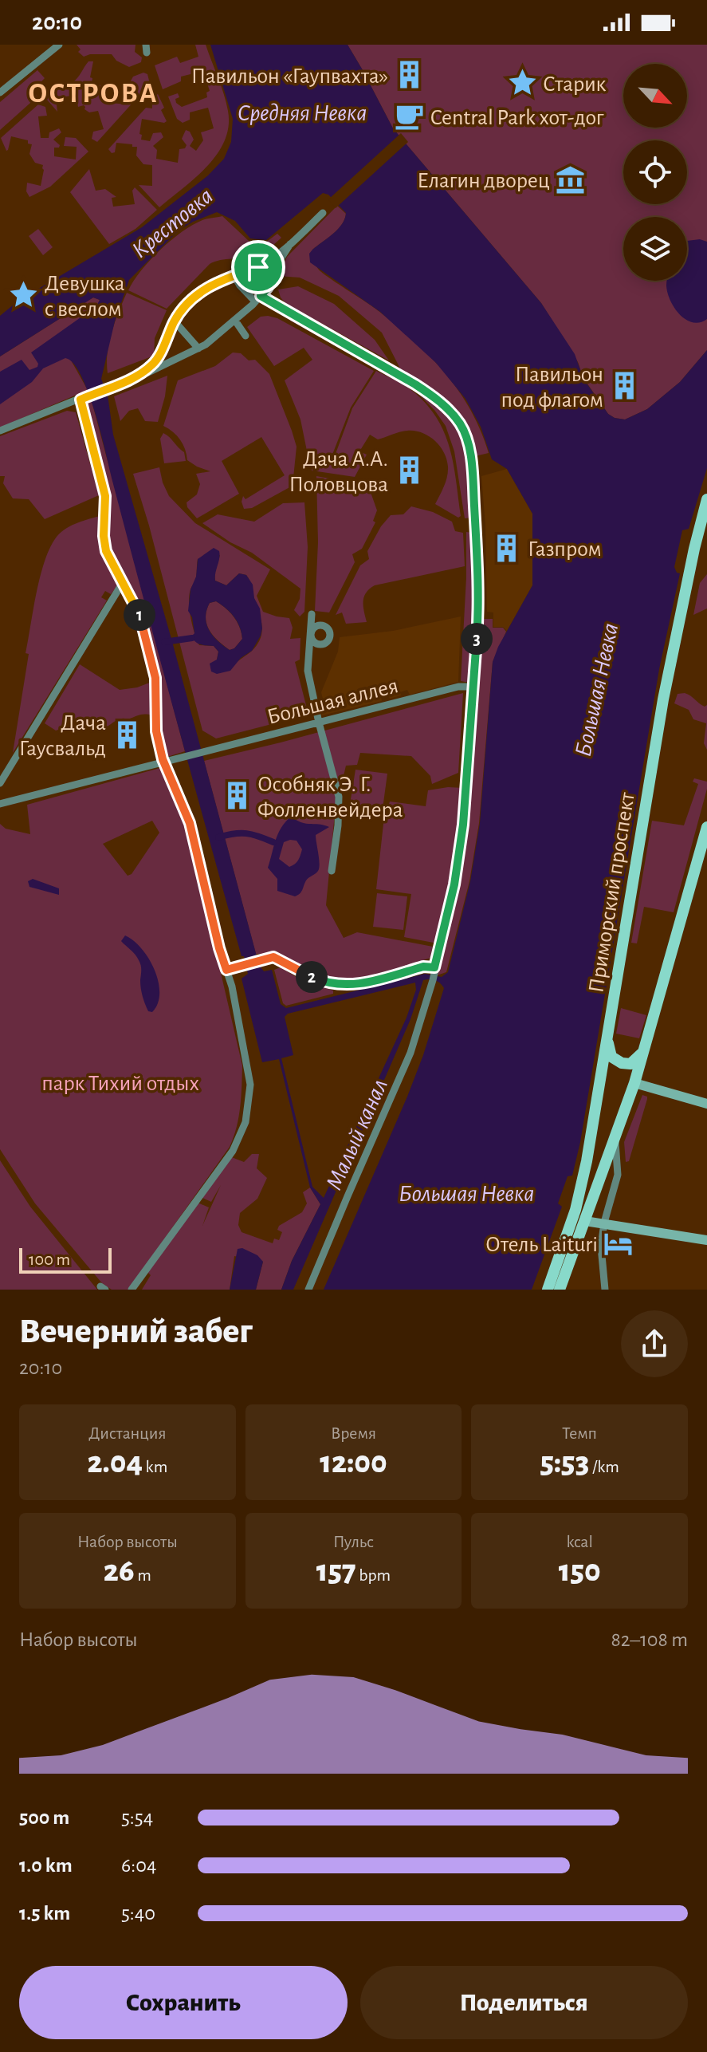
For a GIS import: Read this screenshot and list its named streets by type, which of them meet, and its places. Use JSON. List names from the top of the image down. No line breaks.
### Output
{"streets":{"main road":["Приморский проспект"],"street":["Большая аллея"]},"districts":["ОСТРОВА"],"water":["Средняя Невка","Крестовка","Большая Невка","Малый канал"],"parks":["парк Тихий отдых"],"places":{"building":["Павильон «Гаупвахта»","Павильон под флагом","Дача А.А. Половцова","Газпром","Дача Гаусвальд","Особняк Э. Г. Фолленвейдера"],"place":["Старик","Девушка с веслом"],"cafe":["Central Park хот-дог"],"museum":["Елагин дворец"],"hotel":["Отель Laituri"]},"scale_bar":"100 m","north":"bottom right","page":{"status":"20:10","pins":["1","3","2"],"scale":"100 m","heading":["Вечерний забег","20:10"],"stats":[["Дистанция","2.04 km"],["Время","12:00"],["Темп","5:53 /km"],["Набор высоты","26 m"],["Пульс","157 bpm"],["kcal","150"]],"chart":["Набор высоты","82–108 m"],"list":[{"name":"500 m","note":"5:54"},{"name":"1.0 km","note":"6:04"},{"name":"1.5 km","note":"5:40"}],"buttons":["Сохранить","Поделиться"]}}
